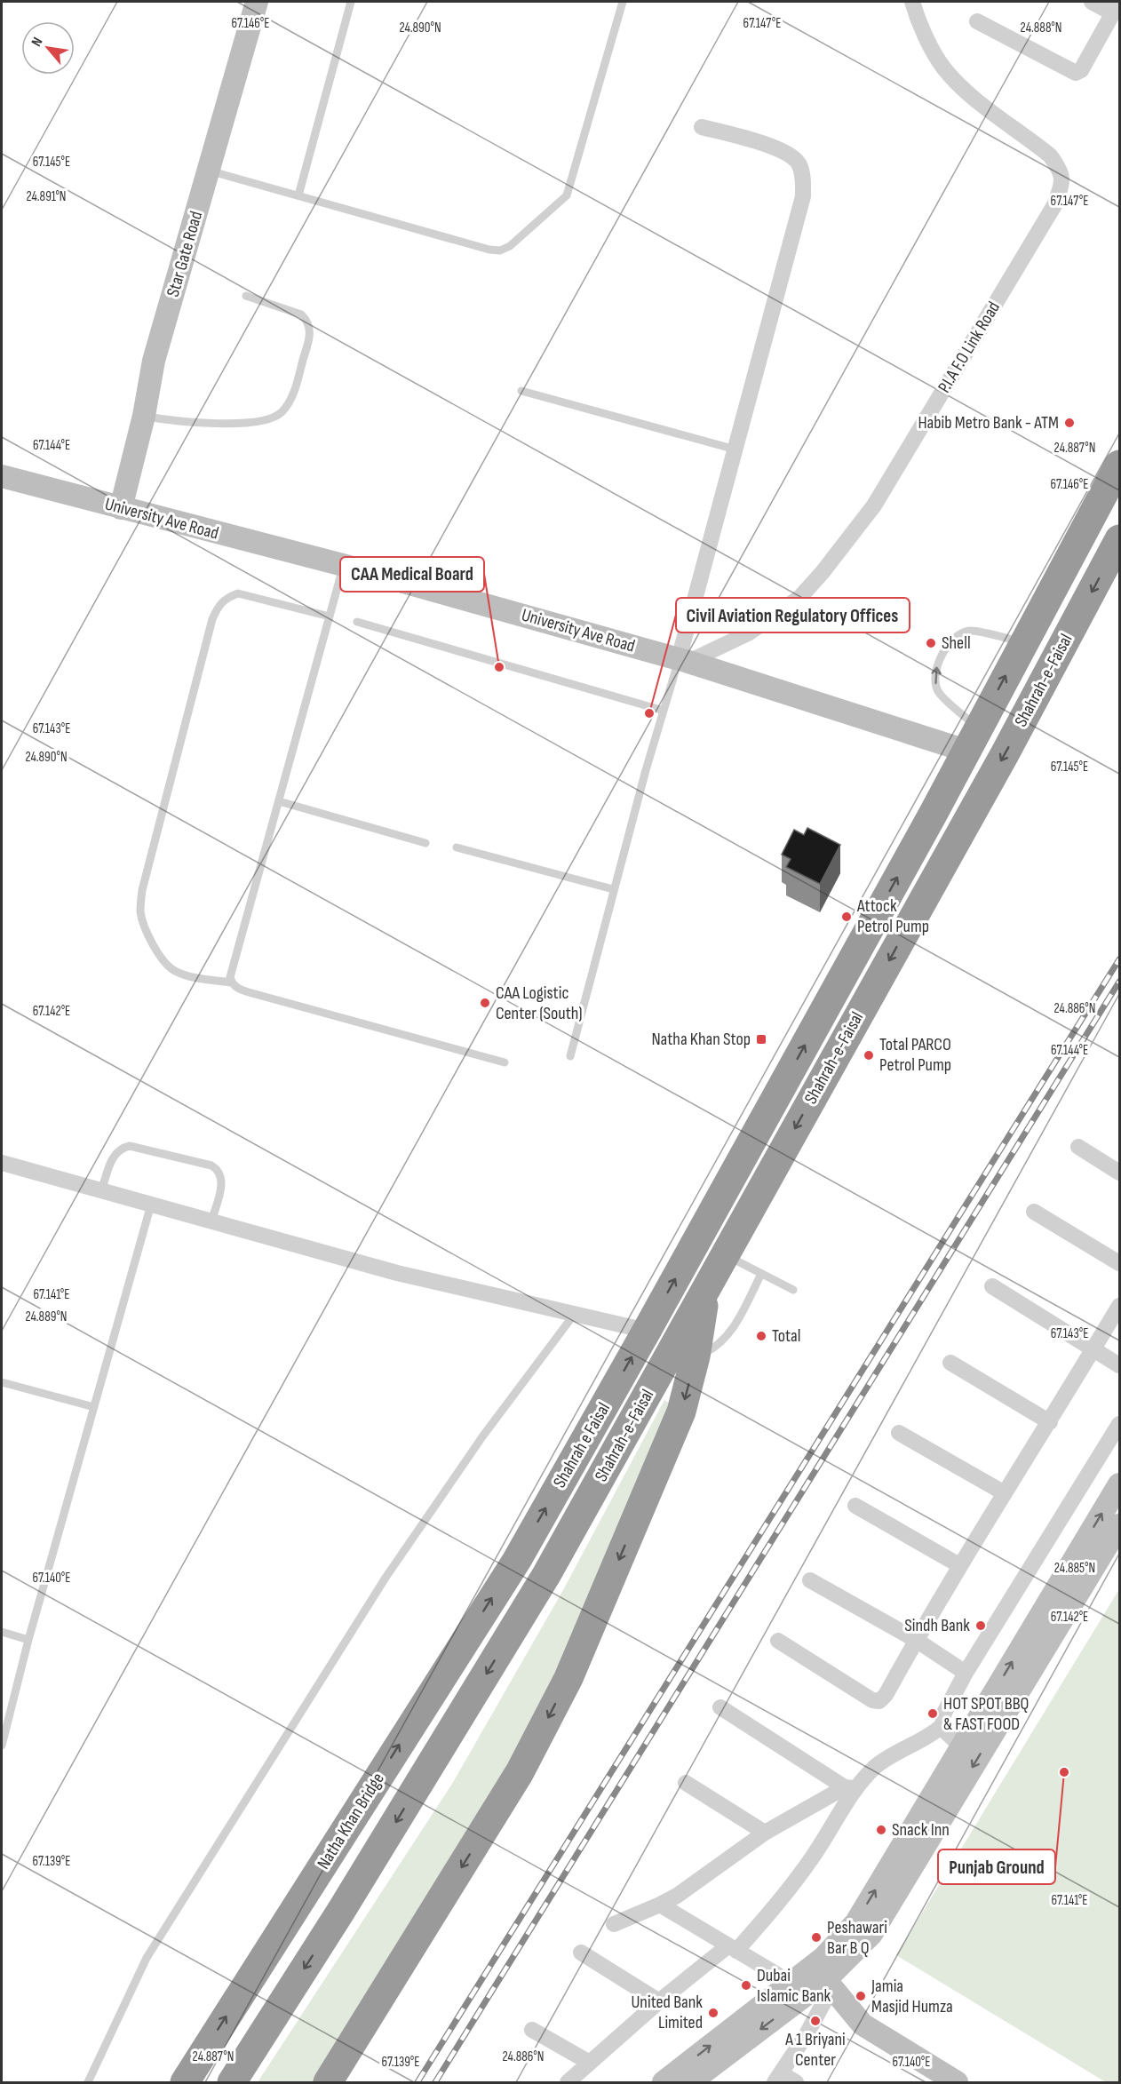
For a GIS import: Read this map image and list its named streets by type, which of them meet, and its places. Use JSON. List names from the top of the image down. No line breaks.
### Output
{"streets":{"highway":["Shahrah-e-Faisal","Shahrah e Faisal","Natha Khan Bridge"],"street":["Star Gate Road","P.I.A F.O Link Road","University Ave Road"]},"crossings":[["Star Gate Road","University Ave Road"],["P.I.A F.O Link Road","University Ave Road"],["University Ave Road","Shahrah-e-Faisal"],["Shahrah-e-Faisal","Shahrah e Faisal"],["Shahrah e Faisal","Natha Khan Bridge"]],"places":{"other":["Habib Metro Bank - ATM","Shell","CAA Medical Board","Civil Aviation Regulatory Offices","Attock Petrol Pump","CAA Logistic Center (South)","Total PARCO Petrol Pump","Total","Sindh Bank","HOT SPOT BBQ & FAST FOOD","Punjab Ground","Snack Inn","Peshawari Bar B Q","Dubai Islamic Bank","Jamia Masjid Humza","United Bank Limited","A 1 Briyani Center"],"transit":["Natha Khan Stop"]},"north":"top left","coordinates":["67.147°E","67.146°E","24.890°N","24.888°N","67.145°E","24.891°N","67.144°E","24.887°N","67.143°E","24.886°N","67.142°E","67.141°E","24.889°N","24.885°N","67.140°E","67.139°E"]}
